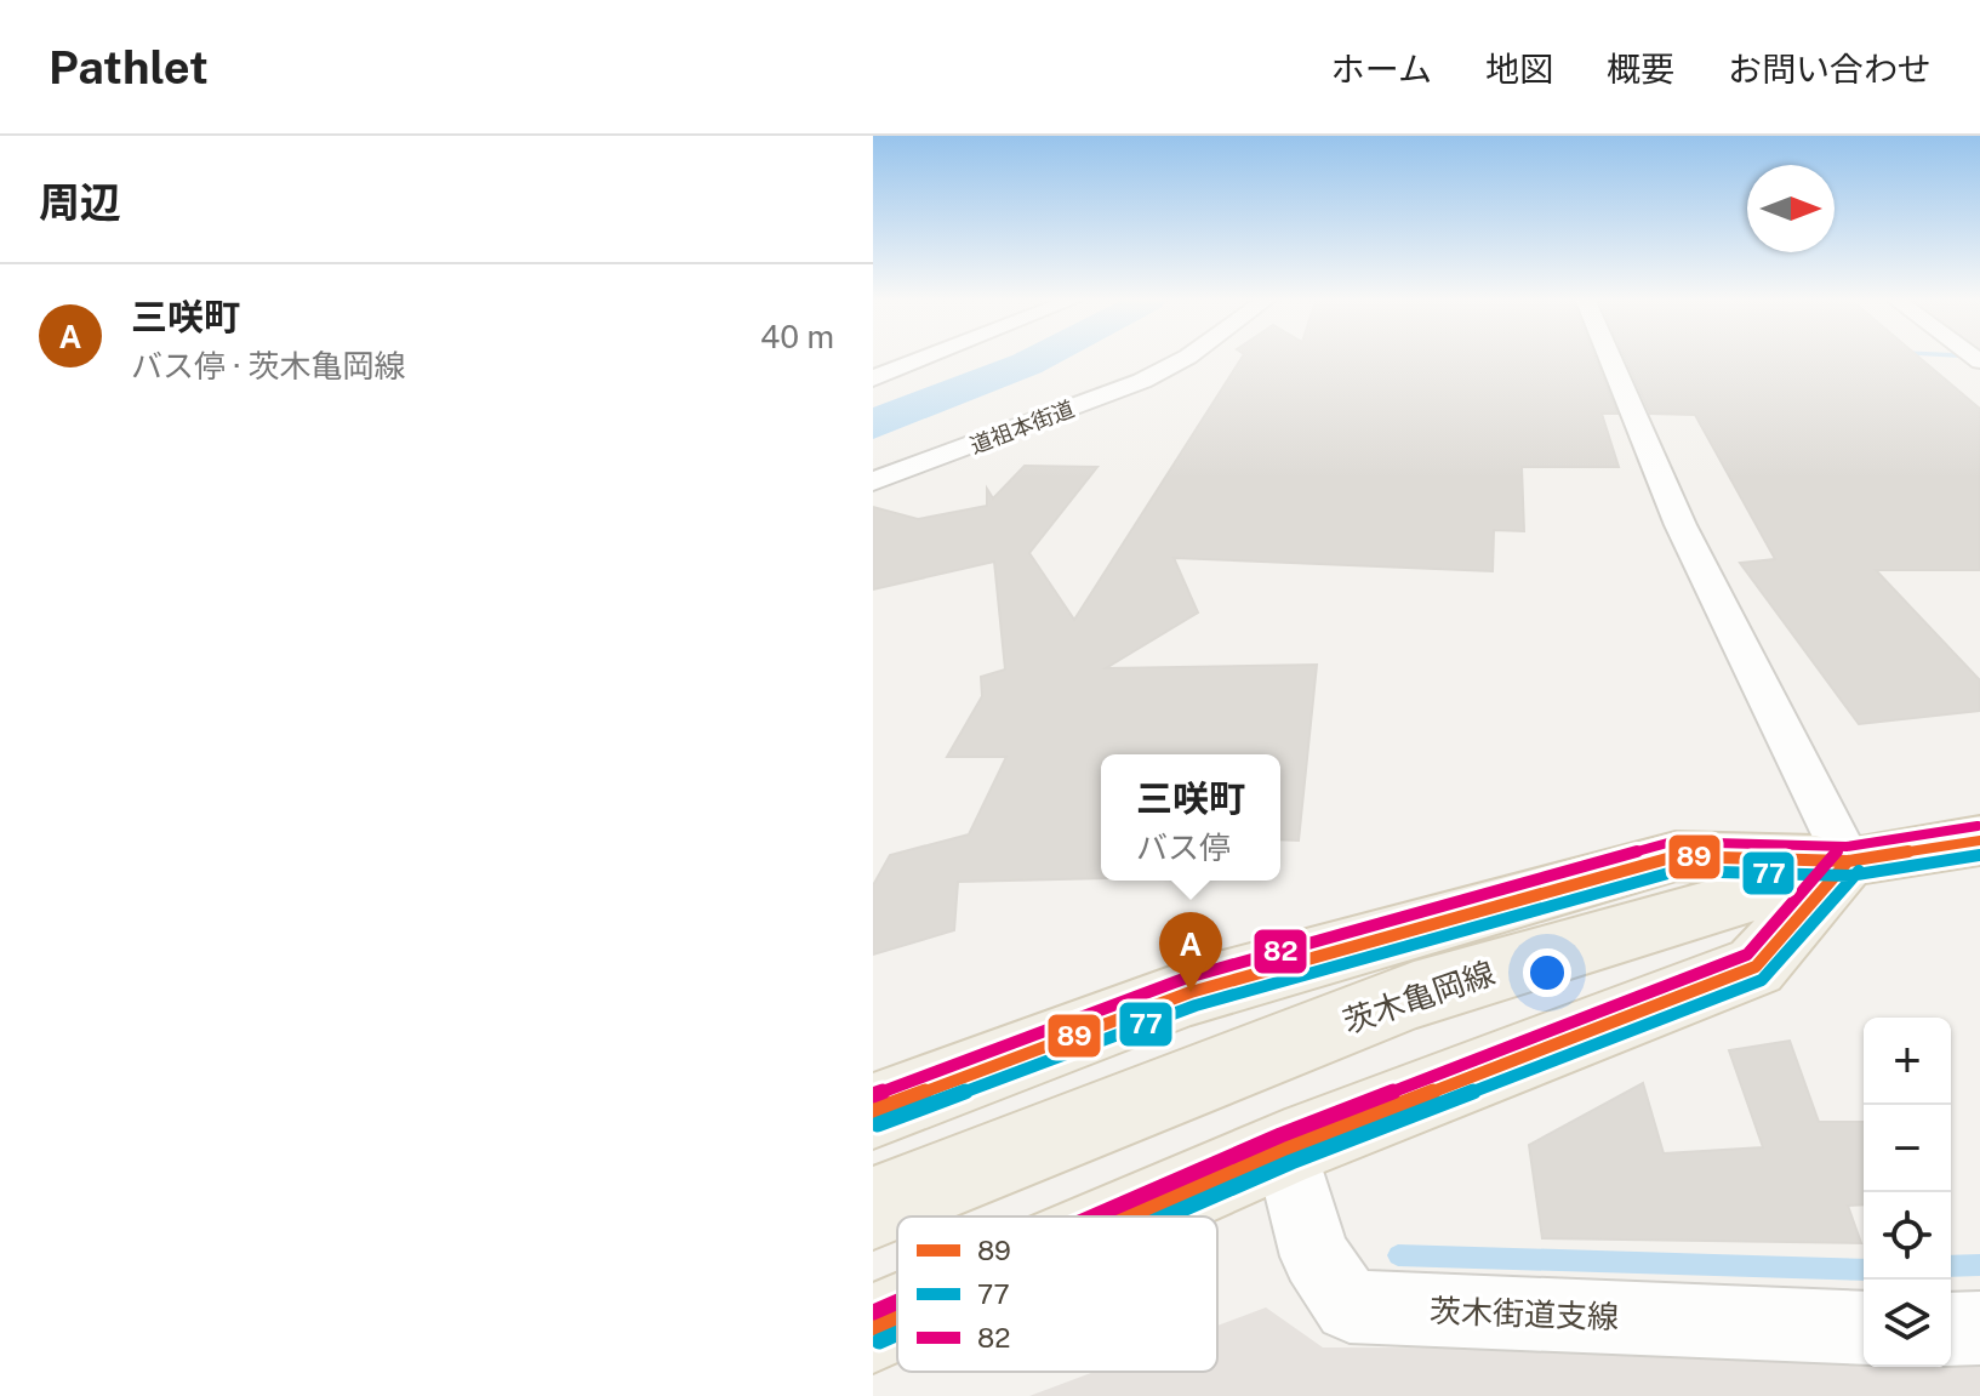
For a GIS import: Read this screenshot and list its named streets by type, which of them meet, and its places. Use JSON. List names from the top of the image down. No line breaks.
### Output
{"streets":{"main road":["茨木亀岡線"],"street":["道祖本街道","茨木街道支線"]},"lines":["transit line 82","transit line 89","transit line 77"],"legend":["89","77","82"],"north":"right","page":{"header":"Pathlet","nav":["ホーム","地図","概要","お問い合わせ"],"heading":"周辺","list":[{"mark":"A","name":"三咲町","note":"バス停 · 茨木亀岡線","value":"40 m"}],"popup":["三咲町","バス停"],"pins":"A","map_buttons":["+","−"]}}
